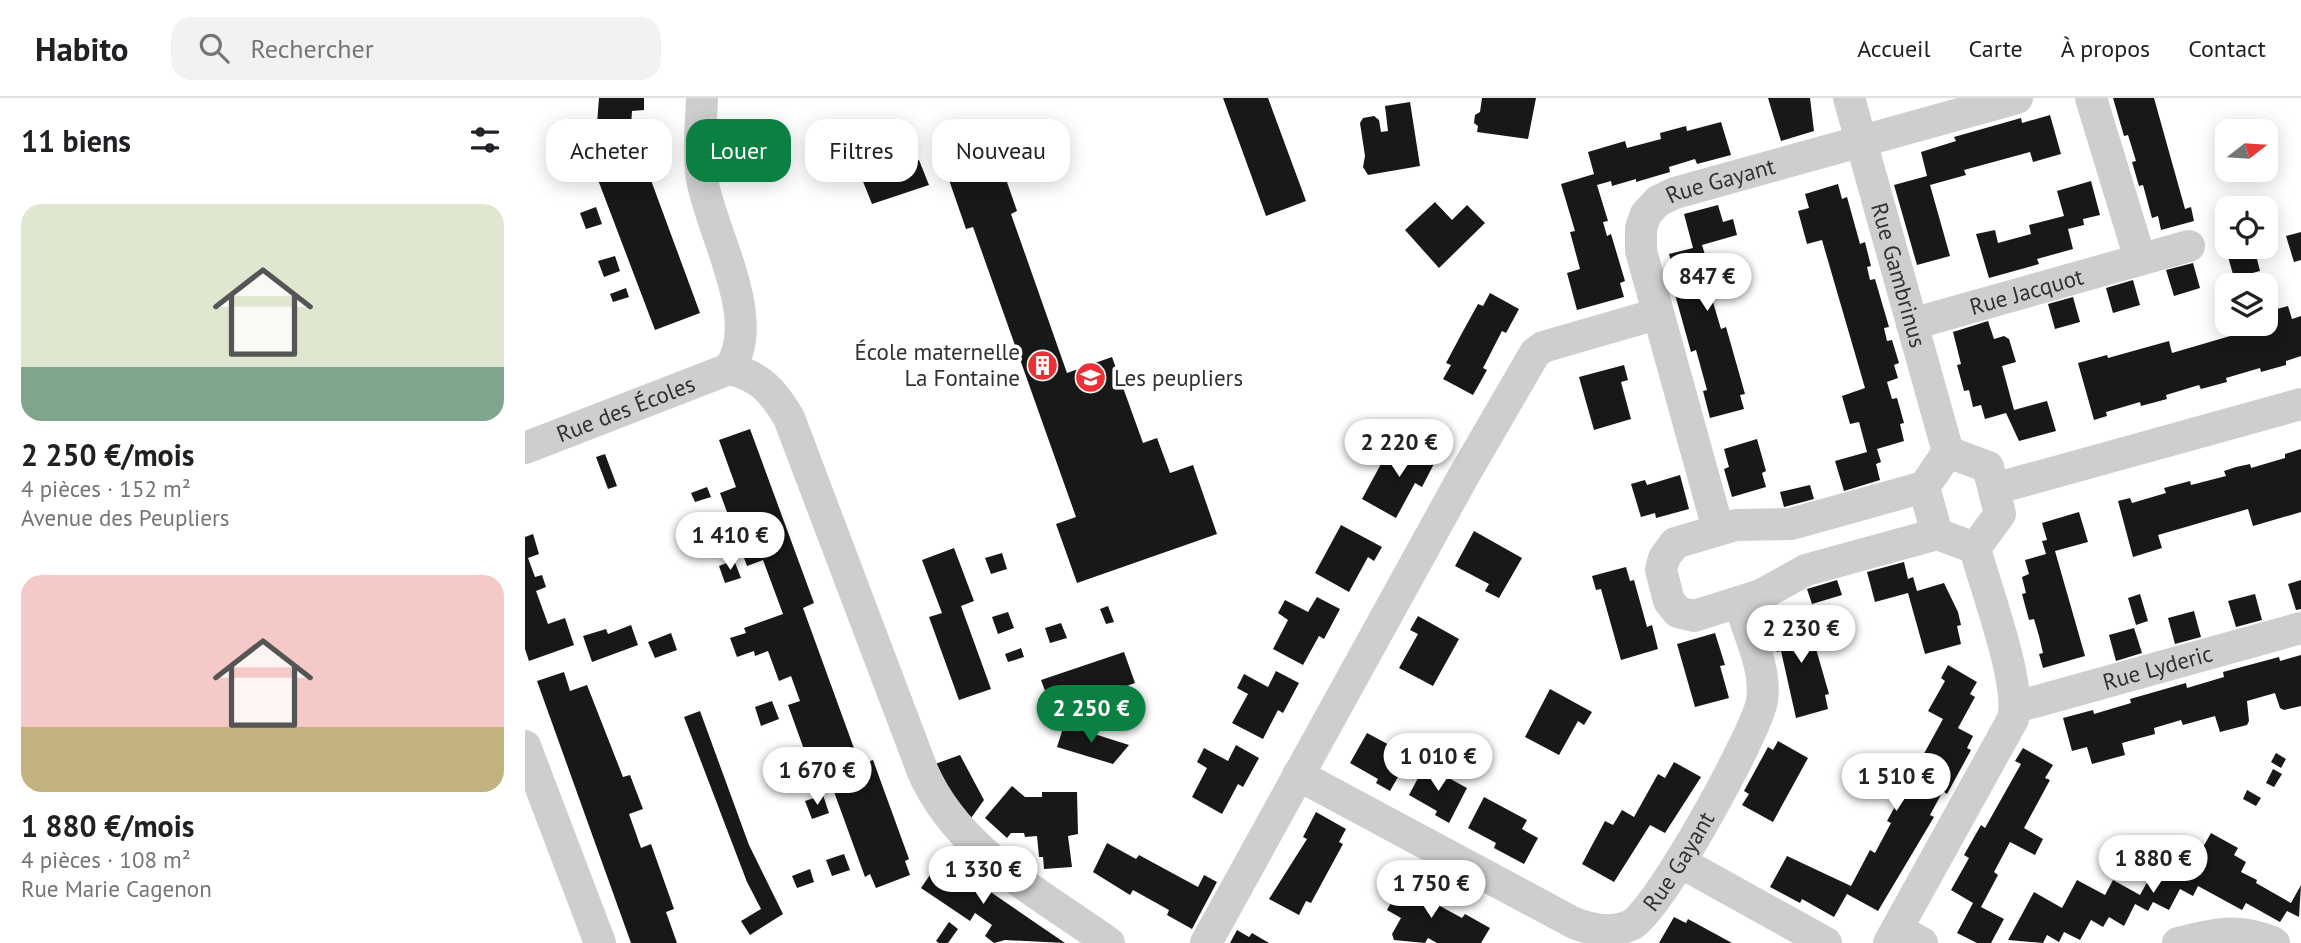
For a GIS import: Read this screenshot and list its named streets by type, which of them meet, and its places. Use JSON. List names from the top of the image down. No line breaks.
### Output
{"streets":{"street":["Rue Gayant","Rue Gambrinus","Rue Jacquot","Rue des Écoles","Rue Lyderic"]},"crossings":[["Rue Gayant","Rue Gambrinus"],["Rue Gambrinus","Rue Jacquot"]],"places":{"building":["École maternelle La Fontaine"],"school or university":["Les peupliers"]},"north":"right","page":{"header":"Habito","search":"Rechercher","nav":["Accueil","Carte","À propos","Contact"],"heading":"11 biens","chip":["Acheter","Louer","Filtres","Nouveau"],"list":[{"name":"2 250 €/mois","note":"4 pièces · 152 m² · Avenue des Peupliers"},{"name":"1 880 €/mois","note":"4 pièces · 108 m² · Rue Marie Cagenon"}],"price":["847 €","2 220 €","1 410 €","2 230 €","2 250 €","1 010 €","1 670 €","1 510 €","1 880 €","1 330 €","1 750 €"]}}
